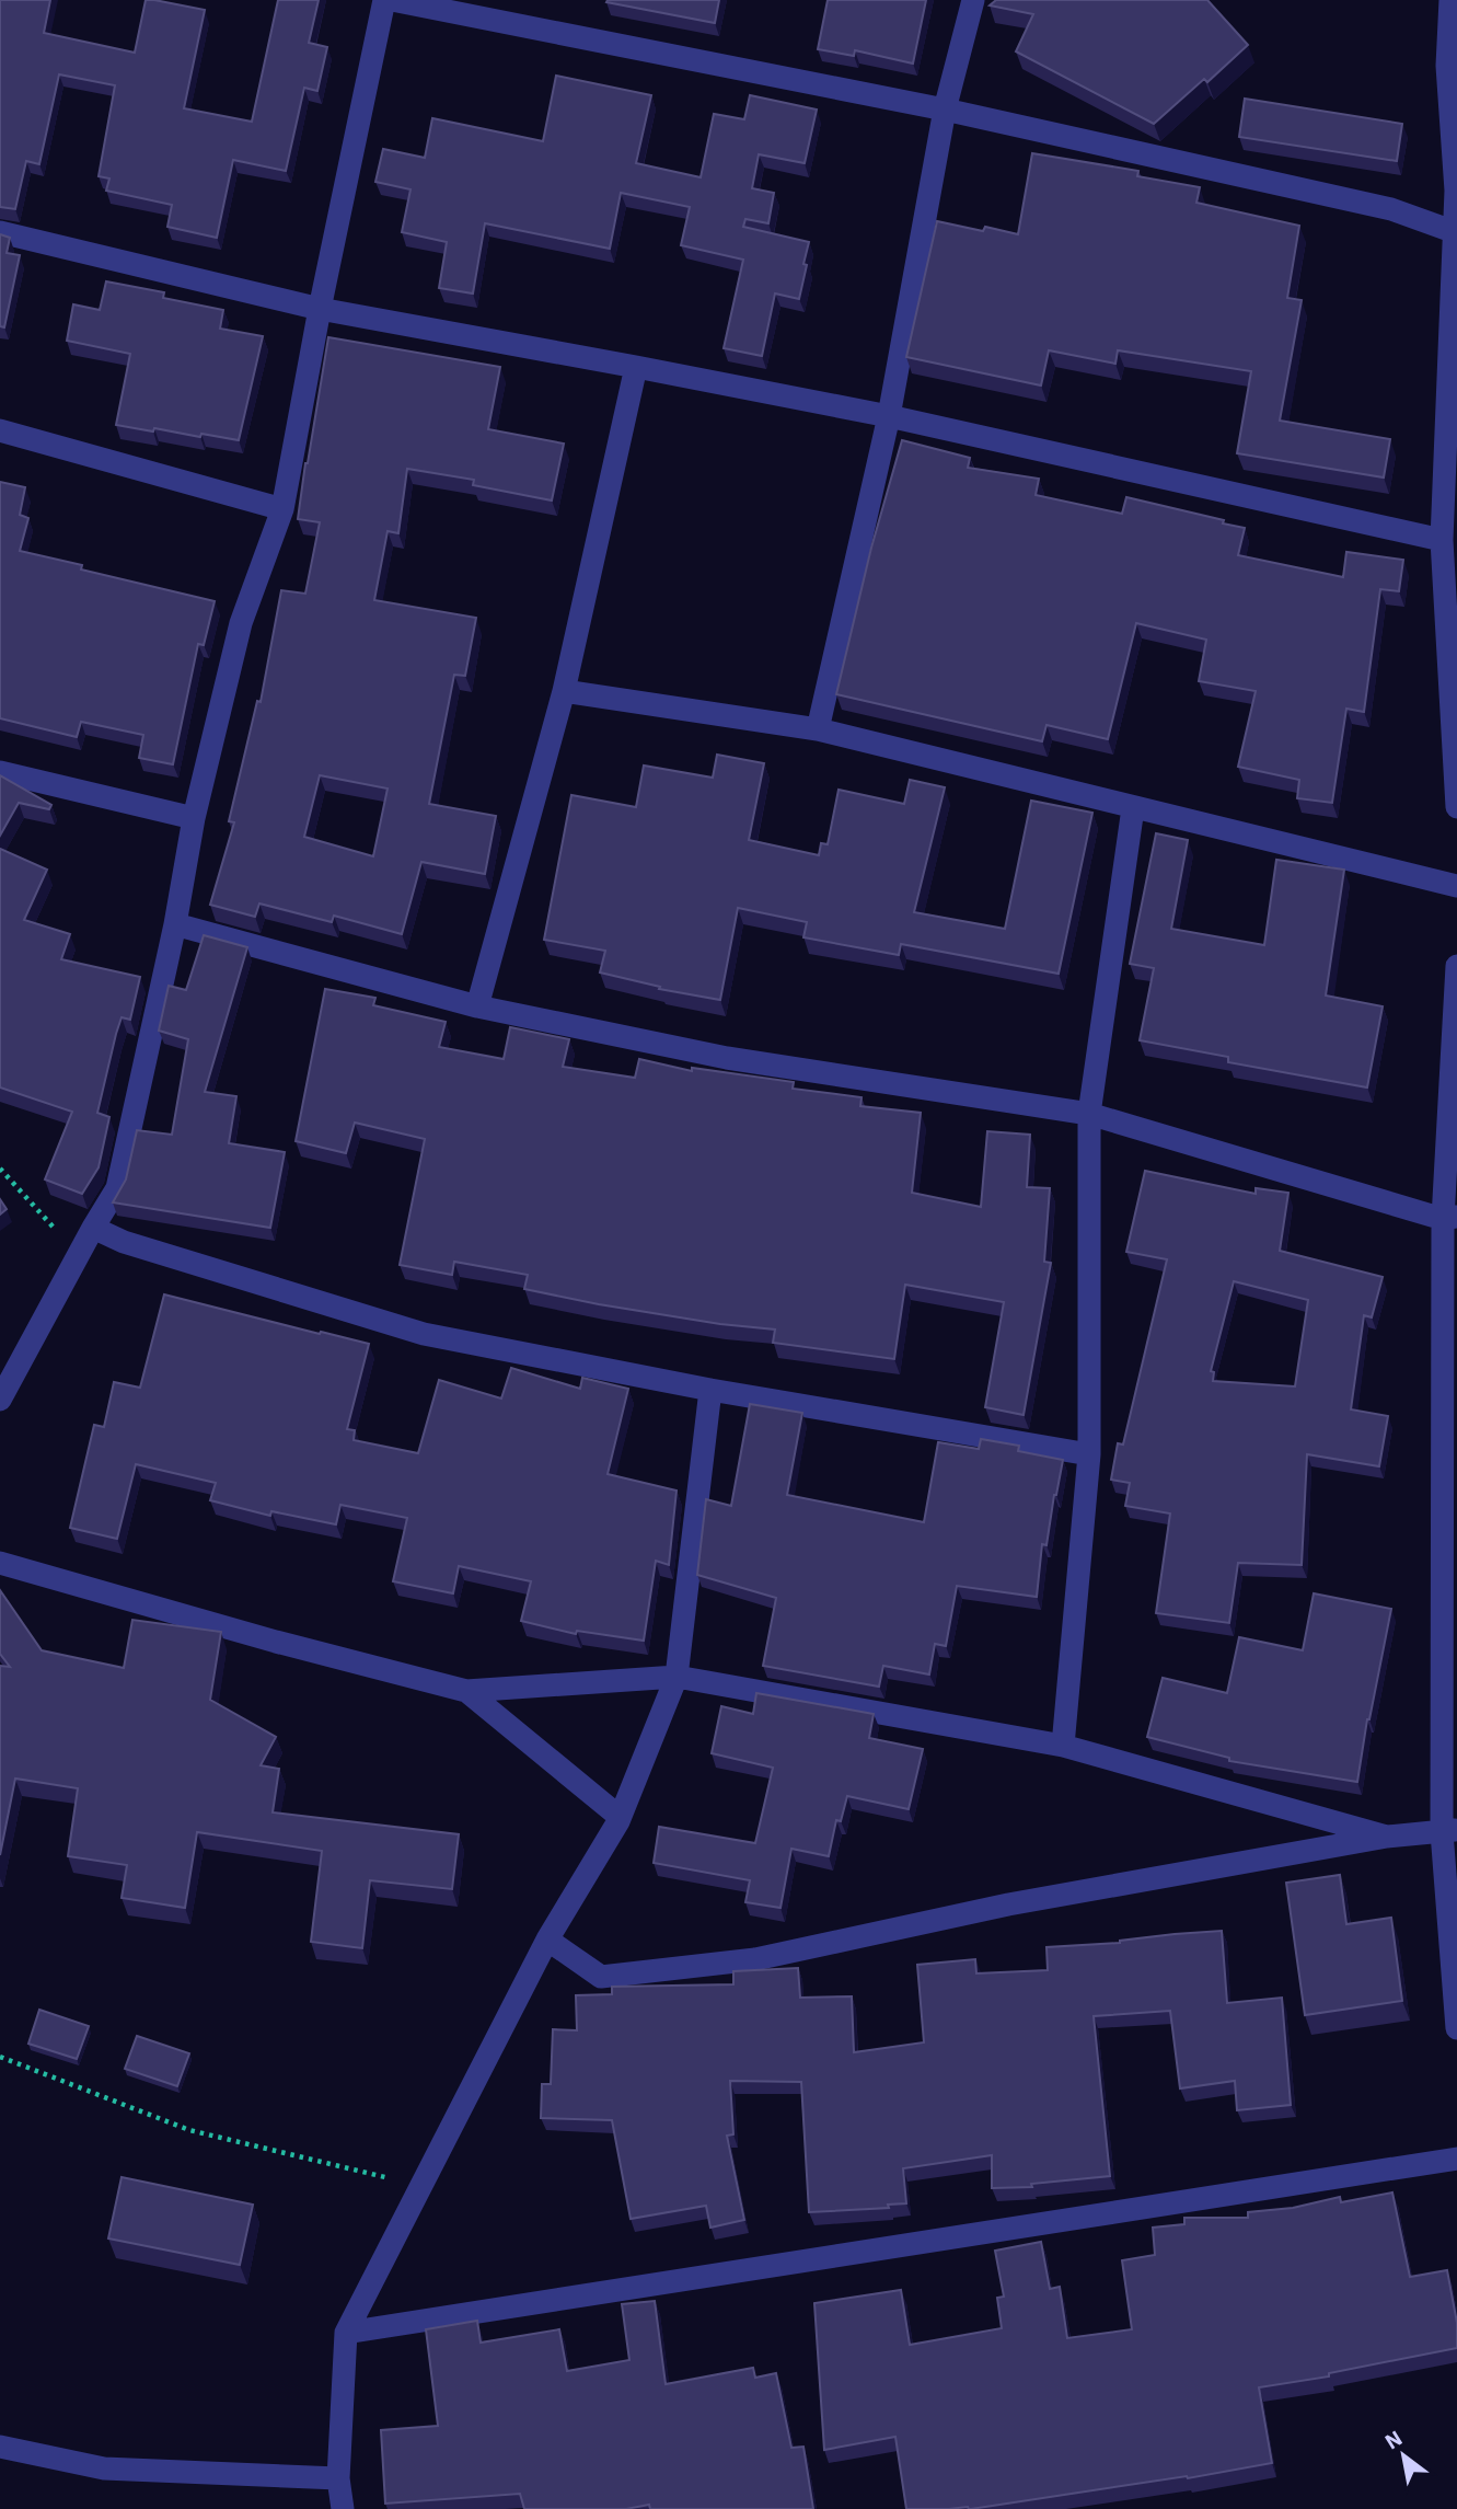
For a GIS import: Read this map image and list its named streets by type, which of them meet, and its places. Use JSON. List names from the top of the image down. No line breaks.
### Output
{"north":"top left"}
